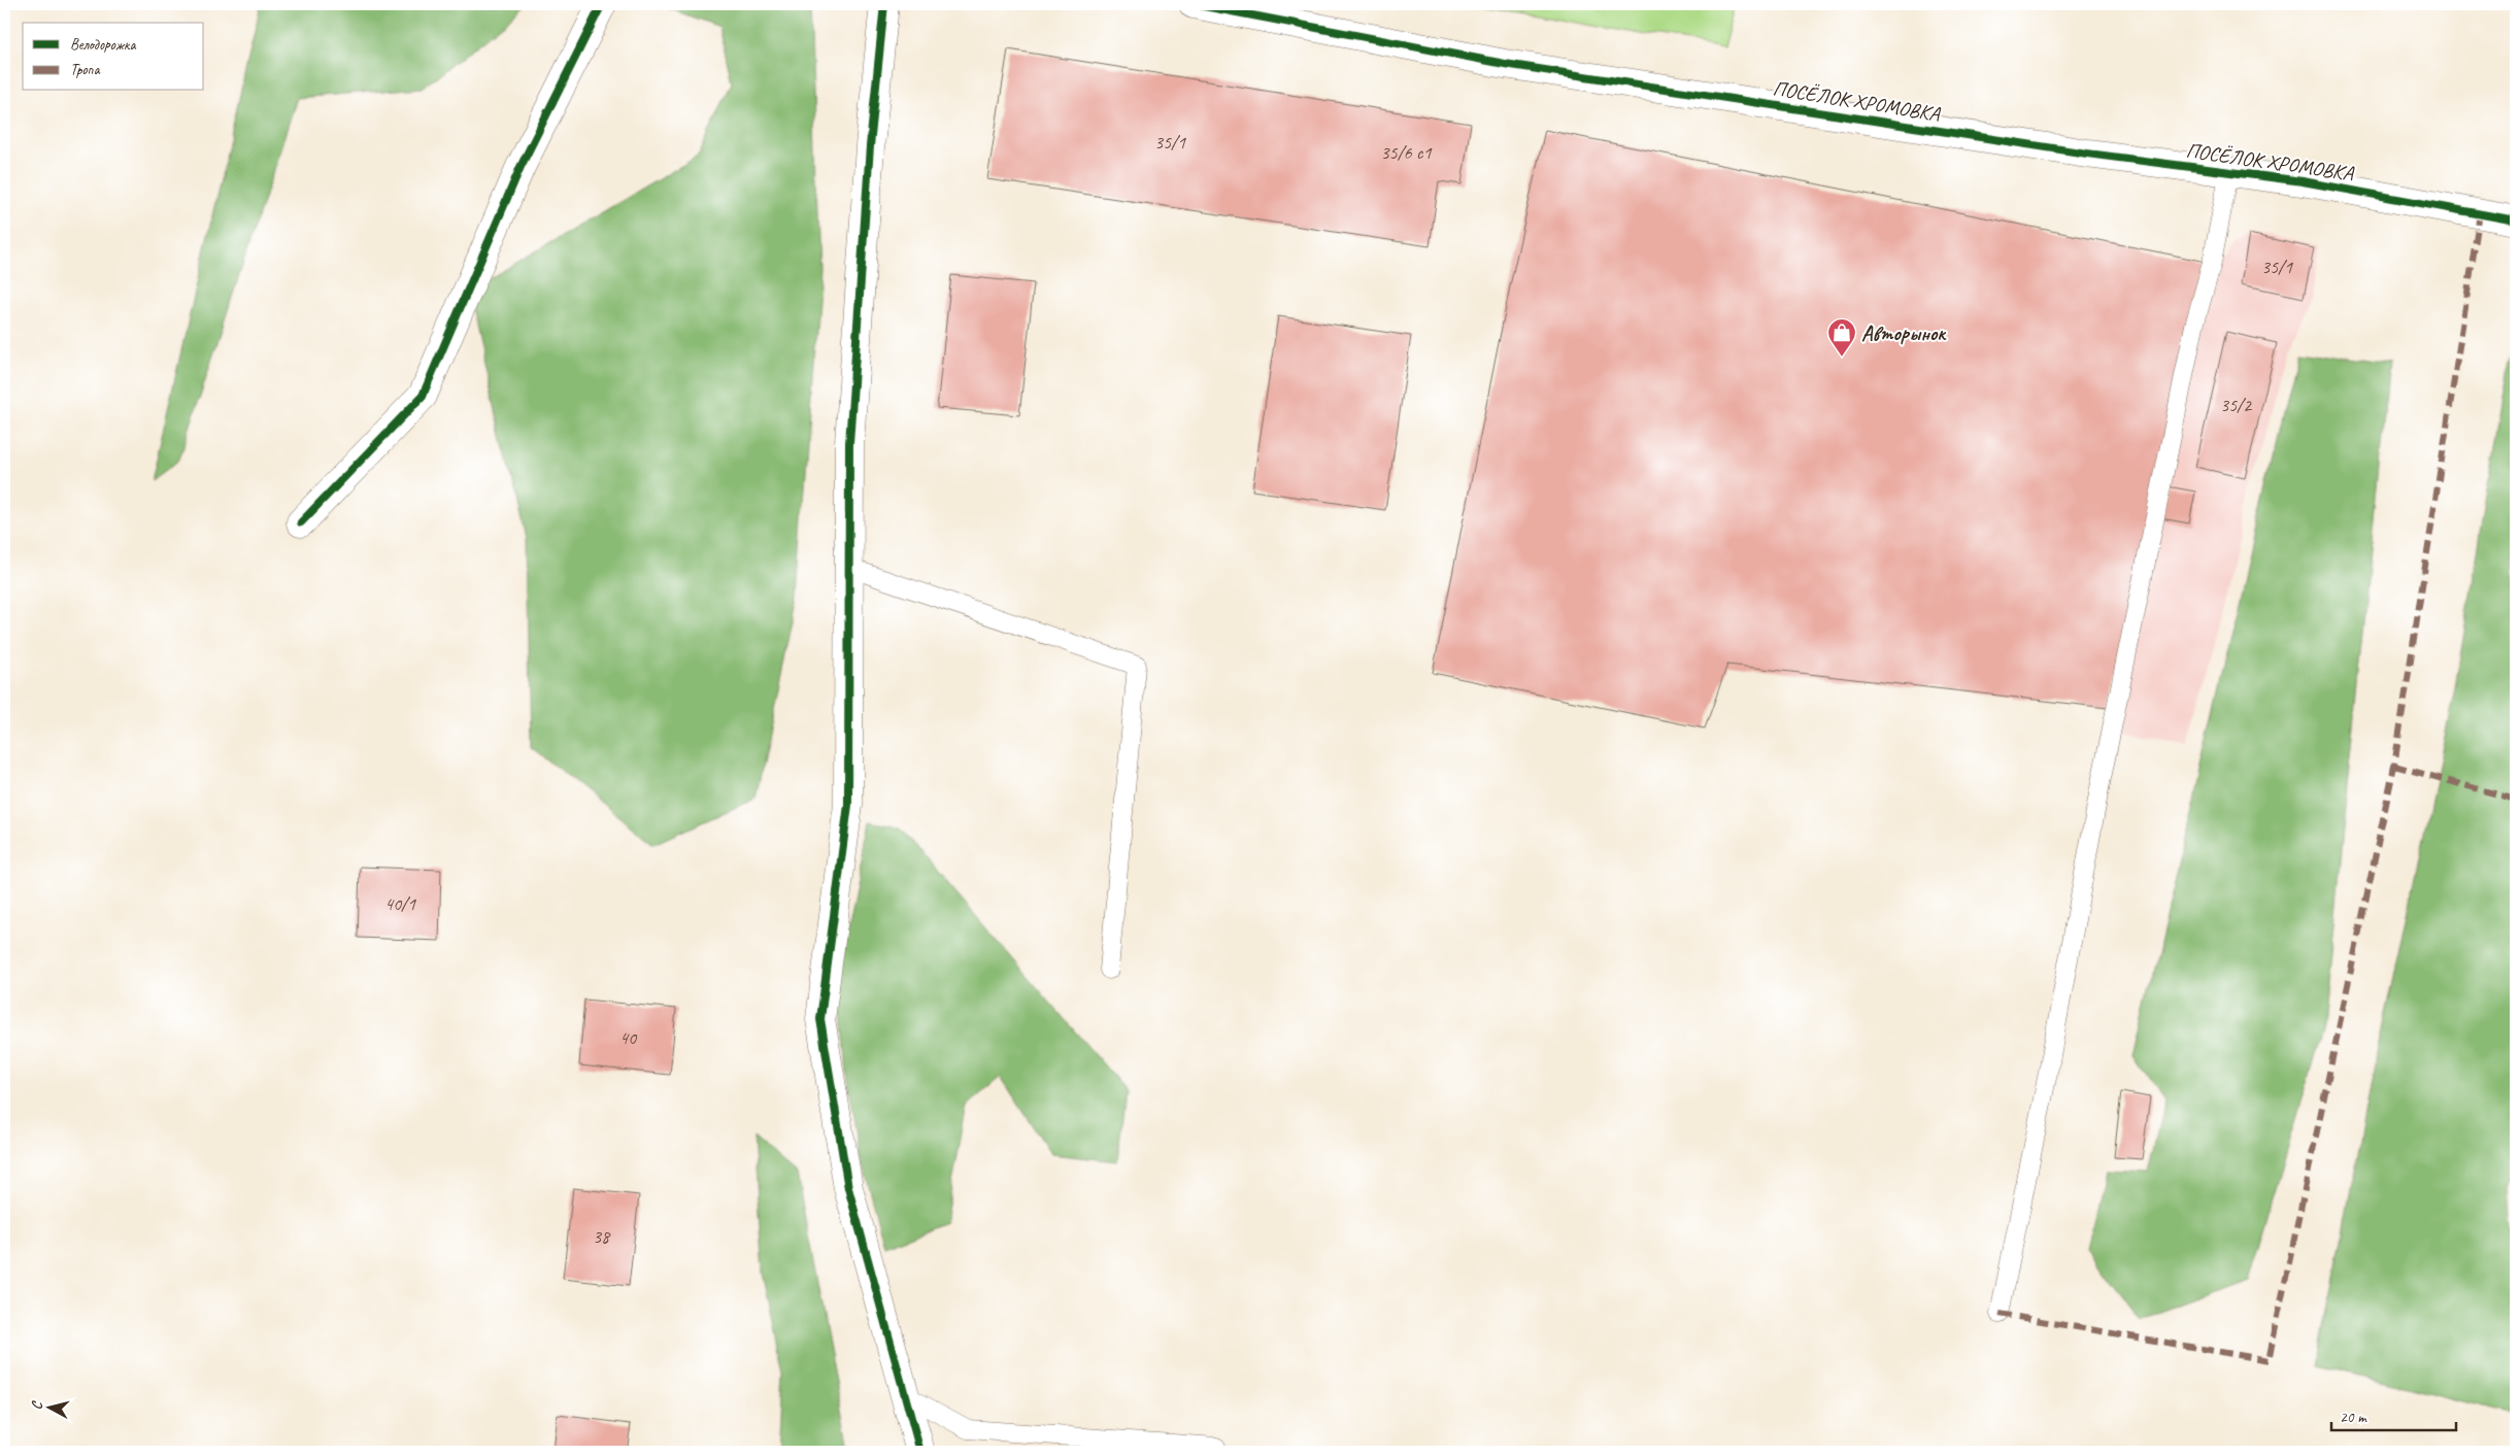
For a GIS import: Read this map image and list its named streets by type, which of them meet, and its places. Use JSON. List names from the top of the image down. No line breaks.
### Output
{"streets":{"street":["ПОСЁЛОК ХРОМОВКА"]},"places":{"shop":["Авторынок"]},"house_numbers":["35/1","35/6 c1","35/1","35/2","40/1","40","38"],"legend":["Велодорожка","Тропа"],"scale_bar":"20 m","north":"left"}
